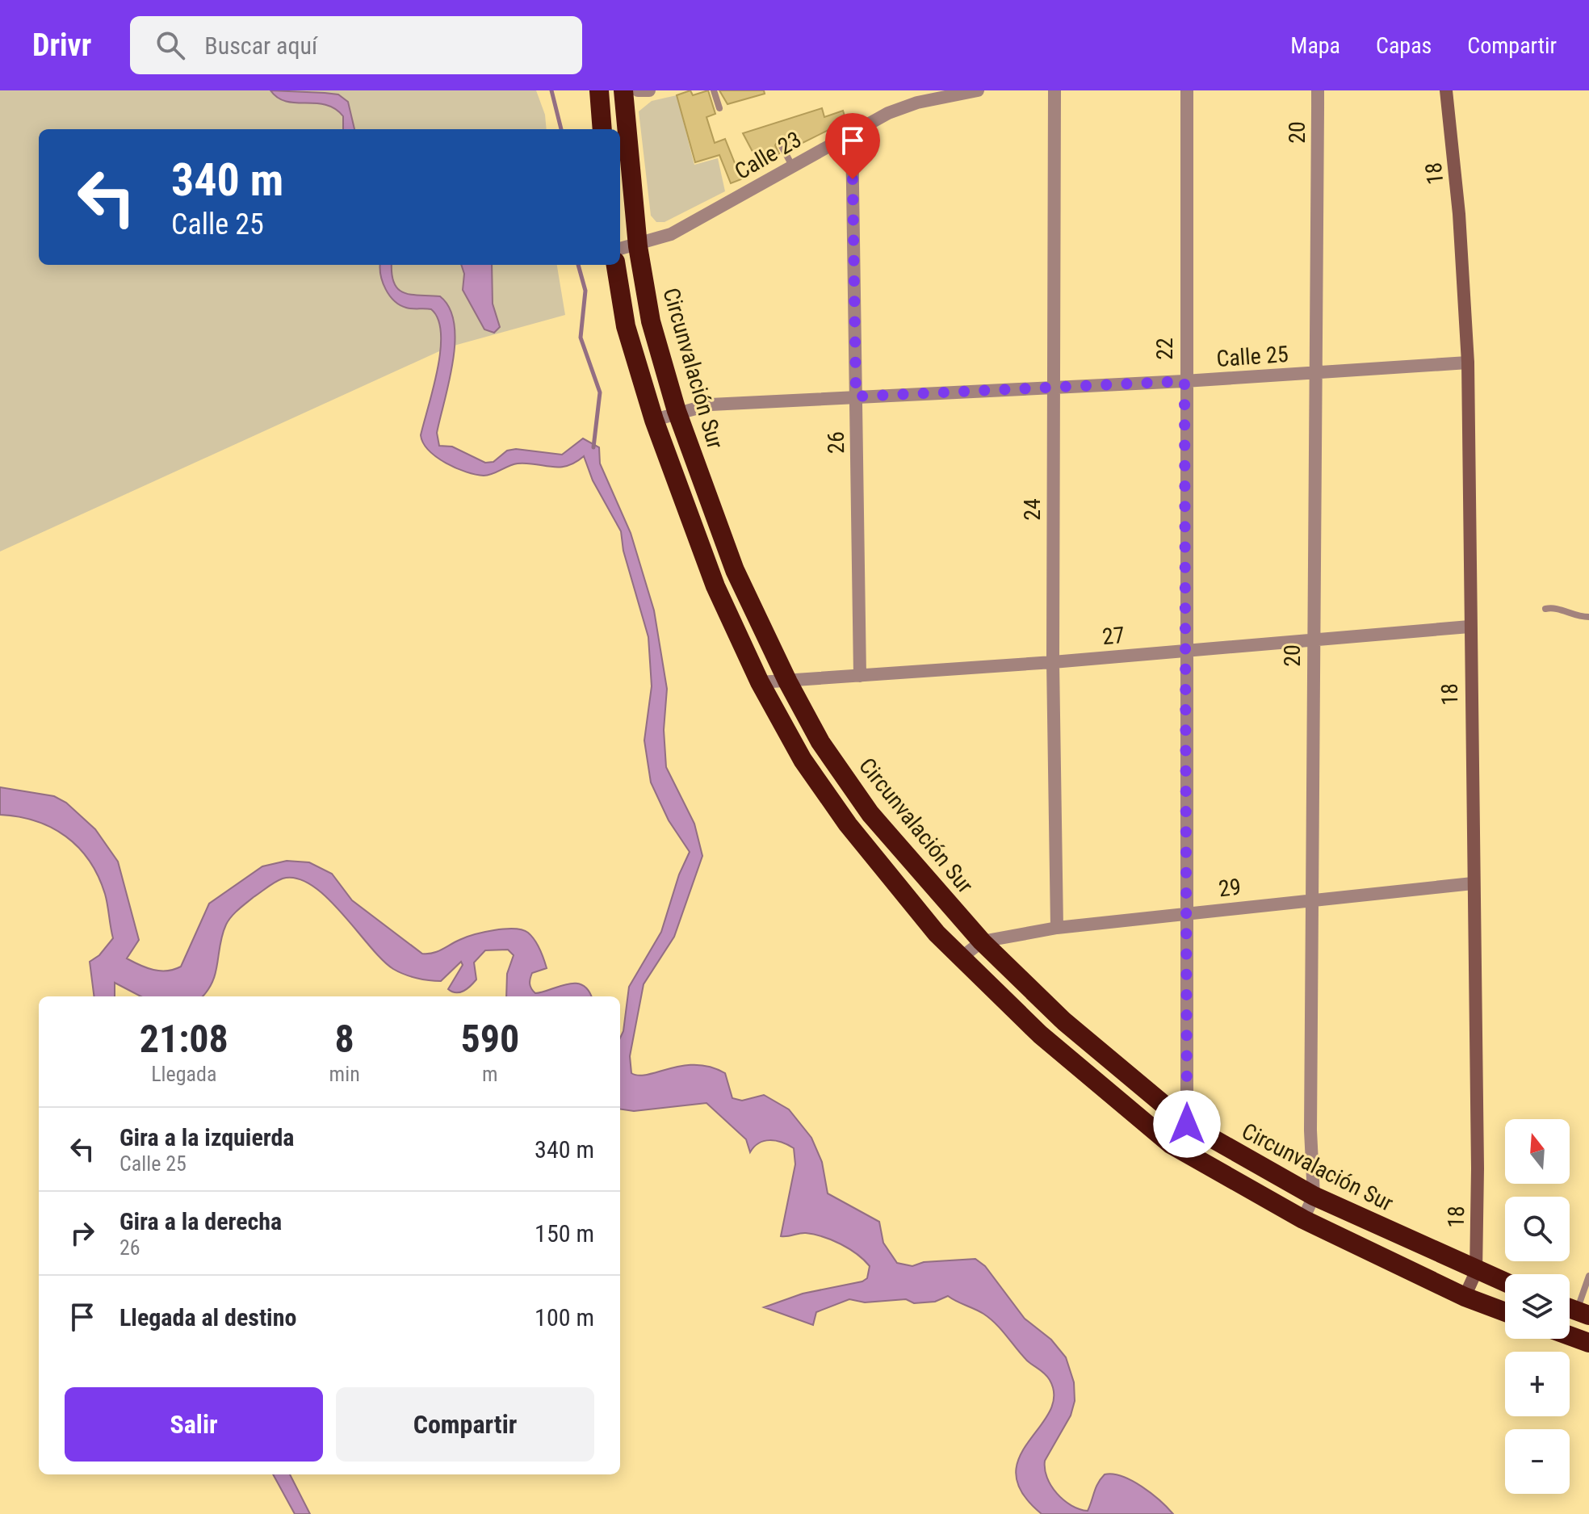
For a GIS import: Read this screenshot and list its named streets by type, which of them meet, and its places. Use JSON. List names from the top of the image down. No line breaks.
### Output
{"streets":{"highway":["Circunvalación Sur"],"street":["20","Calle 23","18","22","Calle 25","26","24","27","29"]},"crossings":[["20","Calle 25"],["20","Circunvalación Sur"],["20","27"],["20","29"],["Calle 23","Circunvalación Sur"],["Calle 23","26"],["18","Calle 25"],["18","Circunvalación Sur"],["18","27"],["18","29"],["22","Calle 25"],["22","Circunvalación Sur"],["22","27"],["22","29"],["Calle 25","Circunvalación Sur"],["Calle 25","26"],["Calle 25","24"],["Circunvalación Sur","27"],["Circunvalación Sur","29"],["26","27"],["24","27"],["24","29"]],"north":"top","page":{"header":"Drivr","search":"Buscar aquí","nav":["Mapa","Capas","Compartir"],"turn":["340 m","Calle 25"],"eta":["21:08","Llegada","8","min","590","m"],"list":[{"name":"Gira a la izquierda","note":"Calle 25","value":"340 m"},{"name":"Gira a la derecha","note":"26","value":"150 m"},{"name":"Llegada al destino","value":"100 m"}],"map_buttons":["+","−"],"buttons":["Salir","Compartir"]}}
